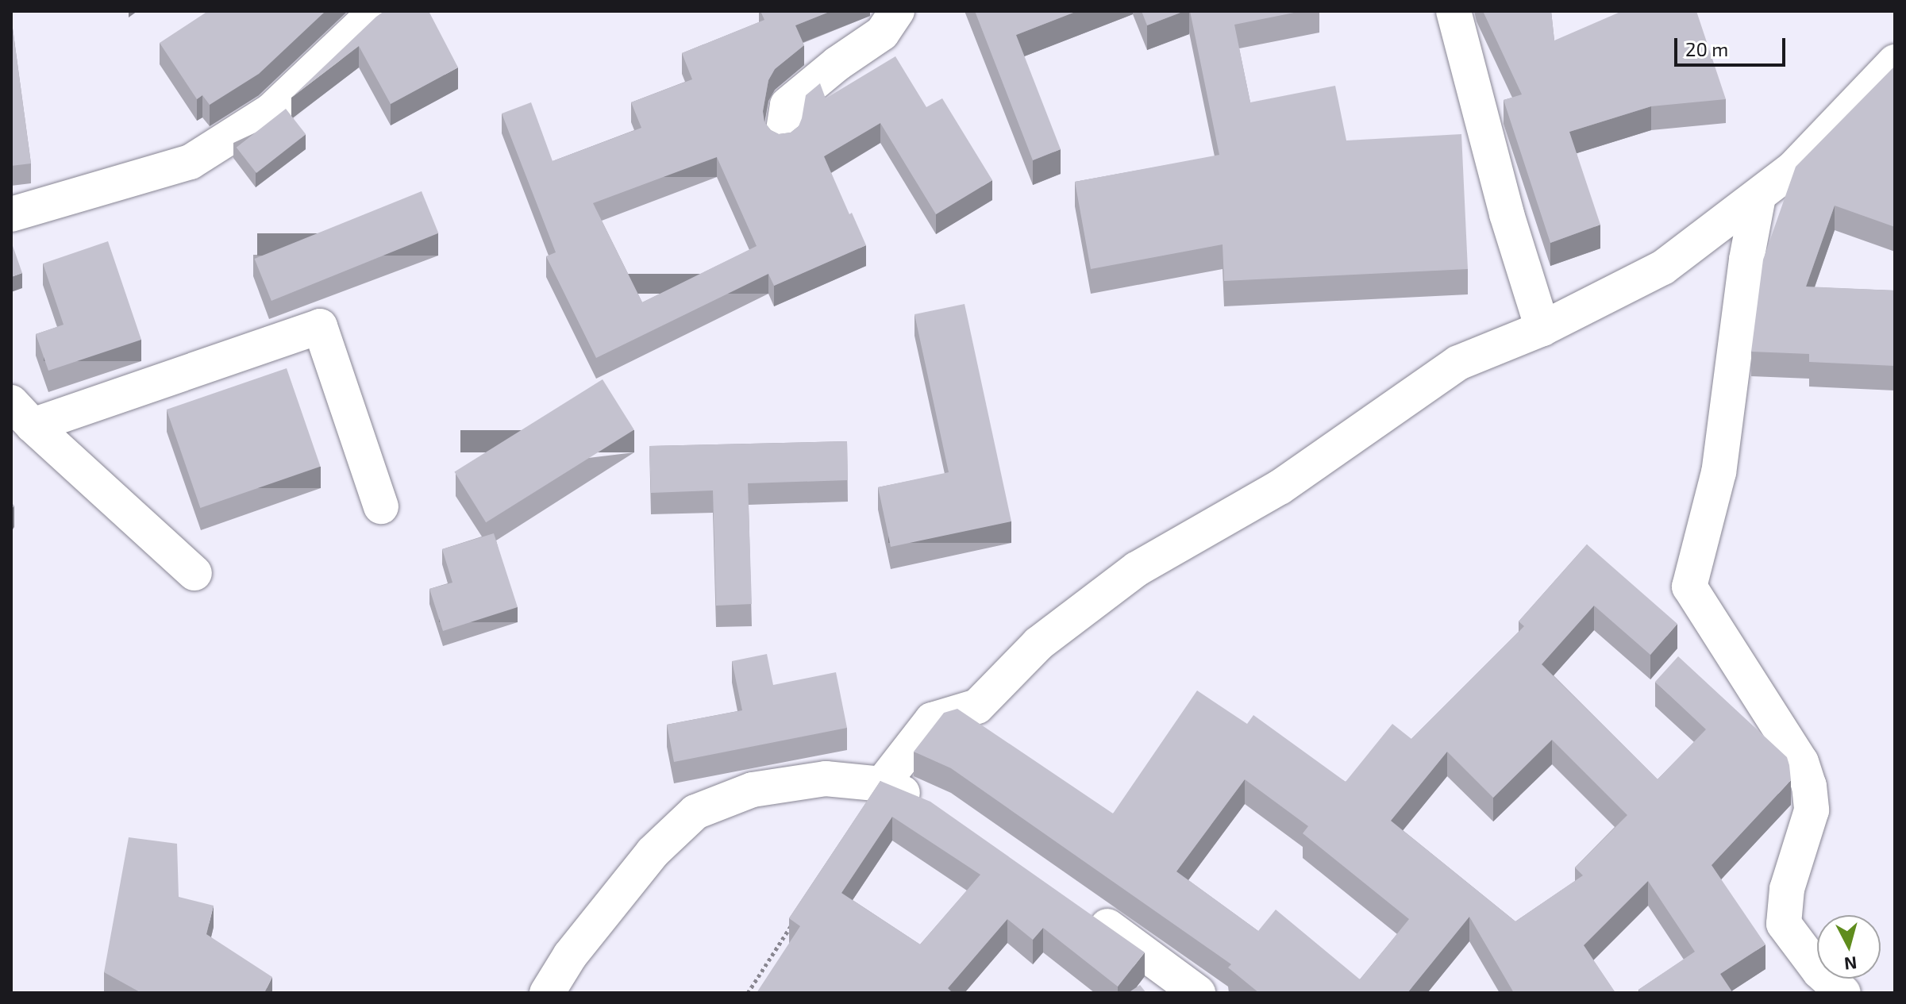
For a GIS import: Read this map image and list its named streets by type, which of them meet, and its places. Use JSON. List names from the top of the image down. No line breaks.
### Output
{"scale_bar":"20 m","north":"bottom"}
